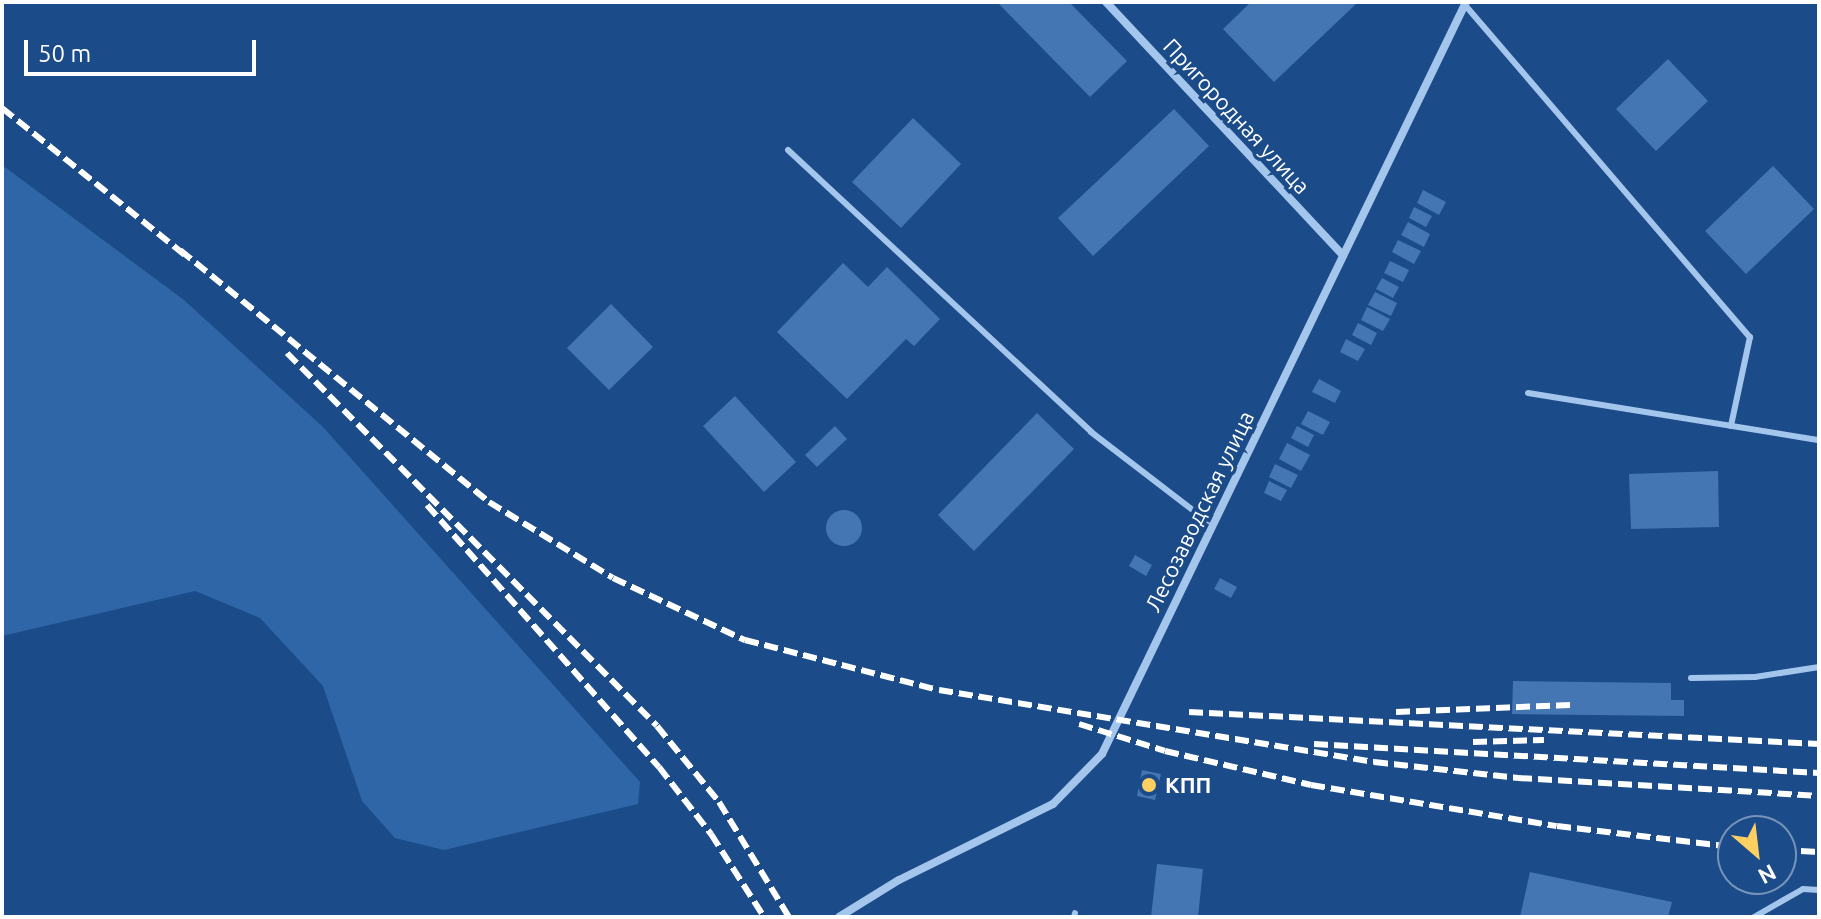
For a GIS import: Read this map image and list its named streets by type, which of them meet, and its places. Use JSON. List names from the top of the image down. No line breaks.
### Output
{"streets":{"street":["Пригородная улица","Лесозаводская улица"]},"crossings":[["Пригородная улица","Лесозаводская улица"]],"places":["КПП"],"scale_bar":"50 m","north":"bottom right"}
